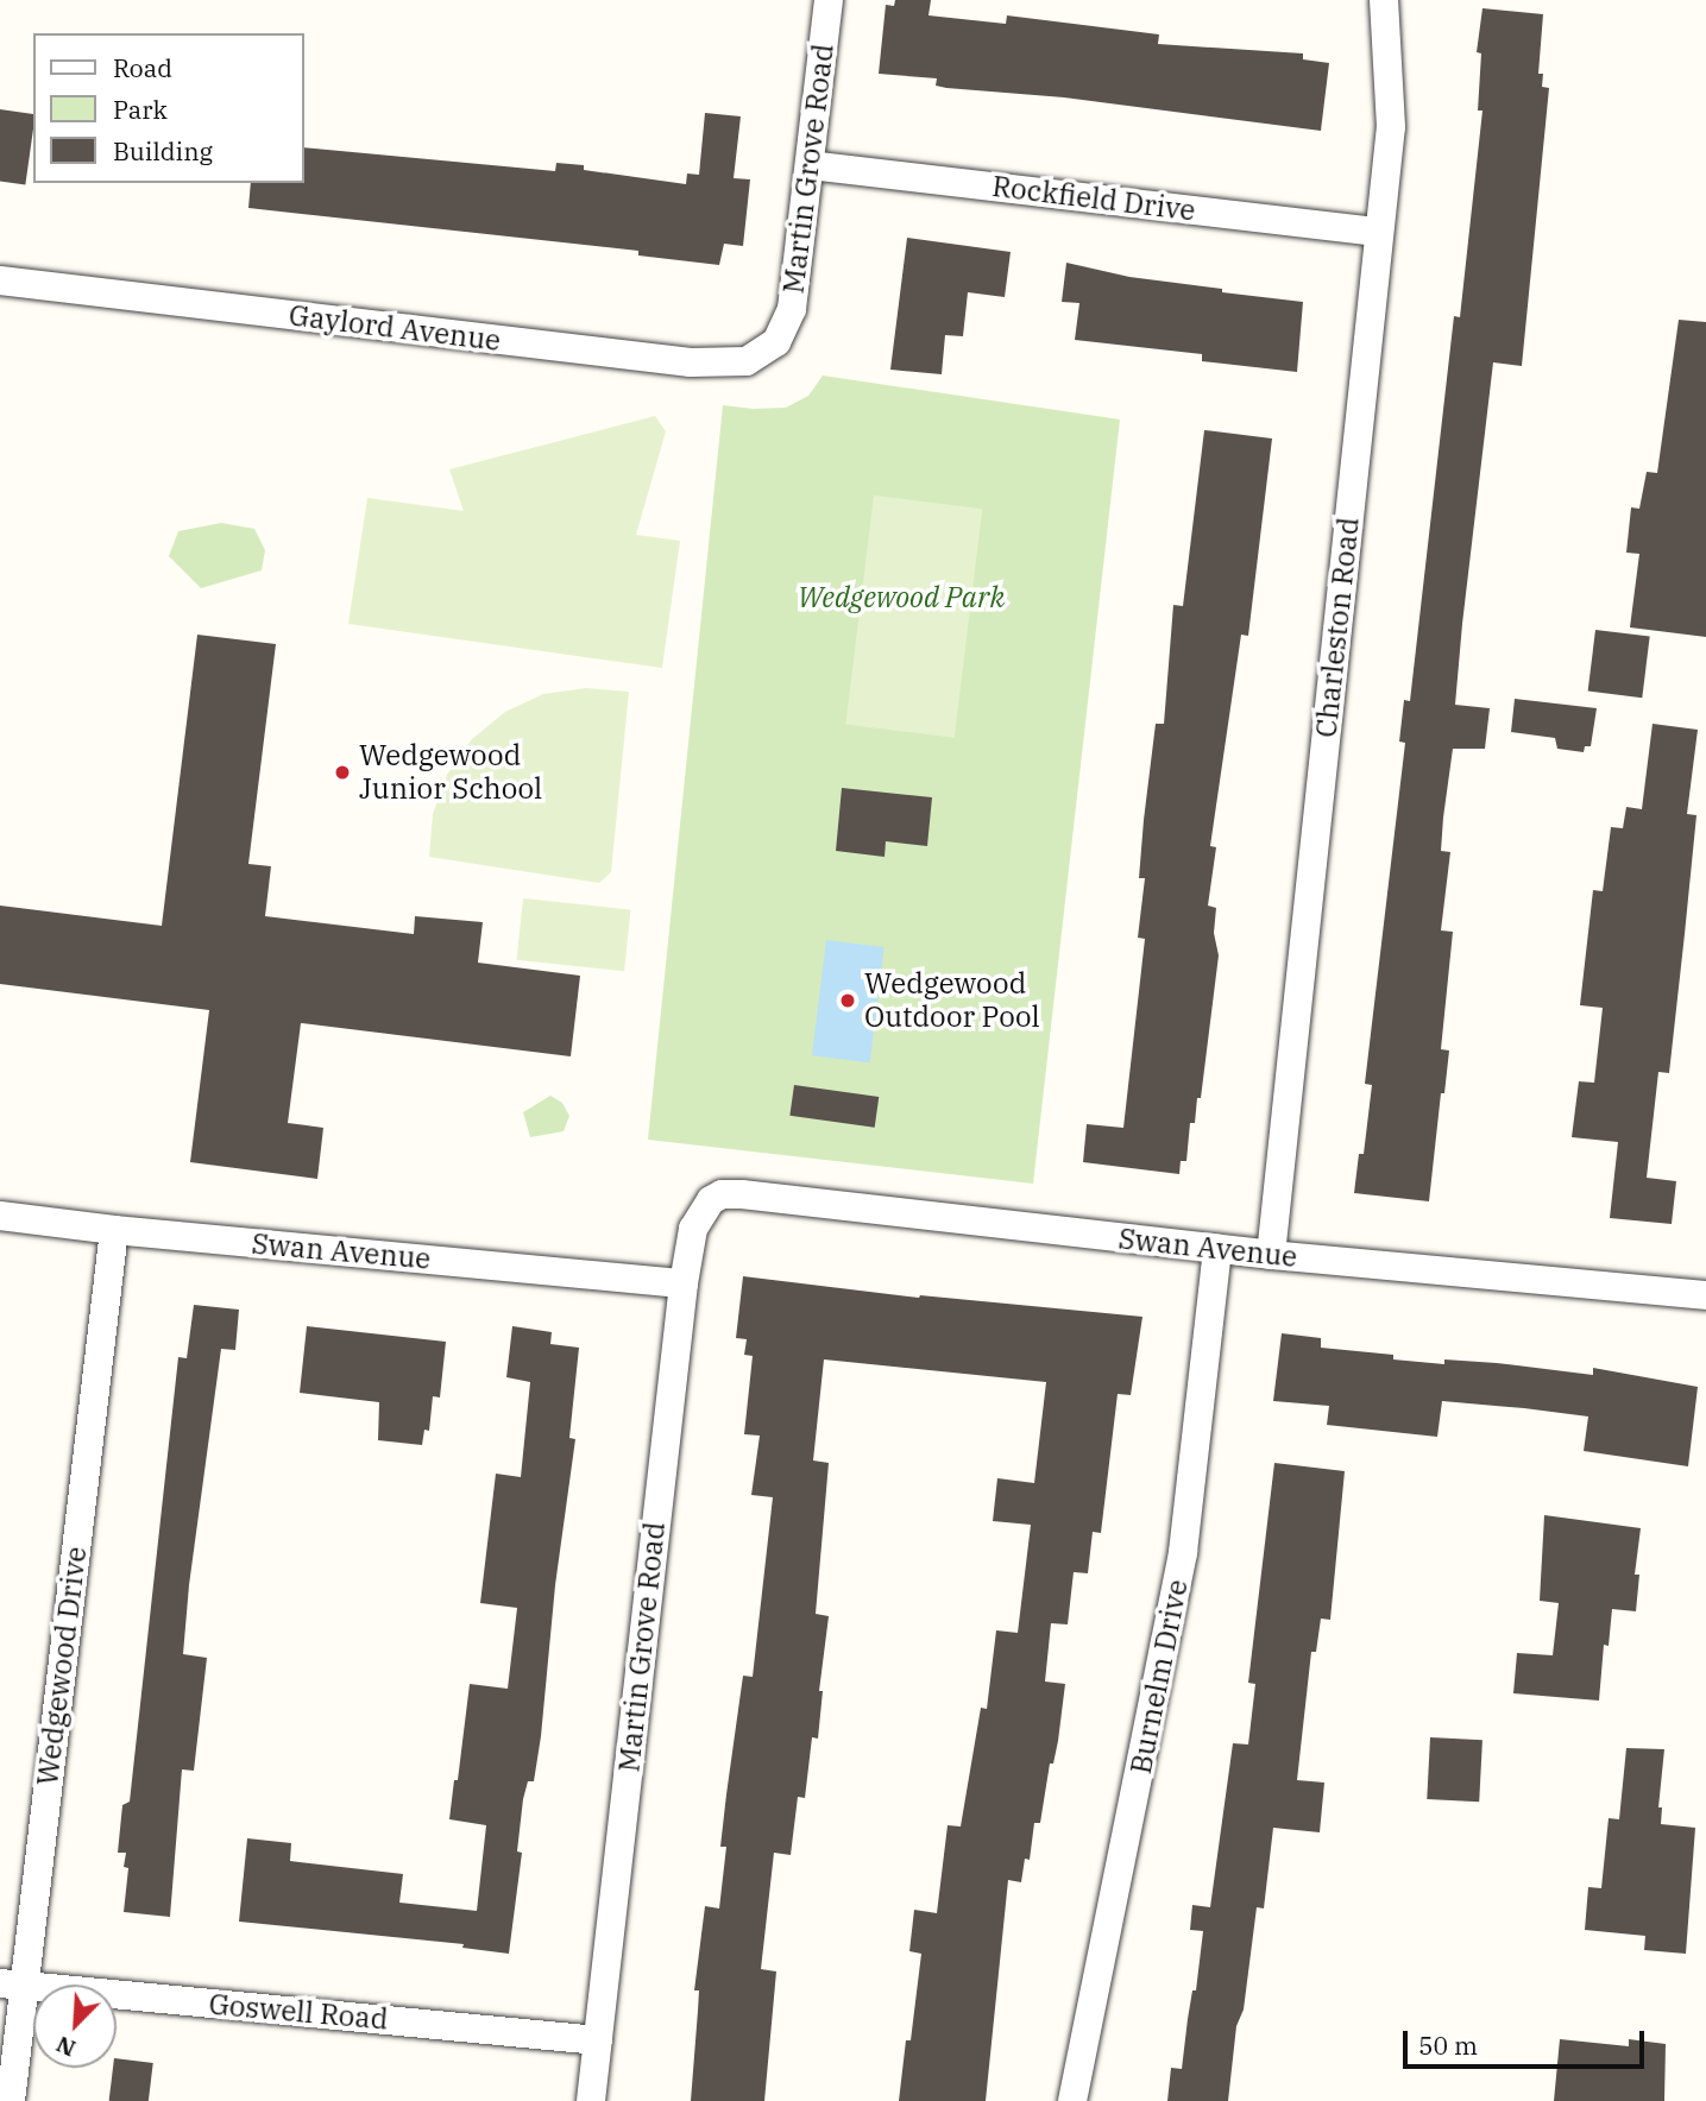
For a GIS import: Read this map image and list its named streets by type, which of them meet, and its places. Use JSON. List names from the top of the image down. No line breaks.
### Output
{"streets":{"street":["Martin Grove Road","Rockfield Drive","Gaylord Avenue","Charleston Road","Swan Avenue","Wedgewood Drive","Burnelm Drive","Goswell Road"]},"crossings":[["Martin Grove Road","Rockfield Drive"],["Martin Grove Road","Gaylord Avenue"],["Martin Grove Road","Swan Avenue"],["Martin Grove Road","Goswell Road"],["Rockfield Drive","Charleston Road"],["Charleston Road","Swan Avenue"],["Swan Avenue","Wedgewood Drive"],["Swan Avenue","Burnelm Drive"],["Wedgewood Drive","Goswell Road"]],"parks":["Wedgewood Park"],"places":["Wedgewood Junior School","Wedgewood Outdoor Pool"],"legend":["Road","Park","Building"],"scale_bar":"50 m","north":"bottom left"}
